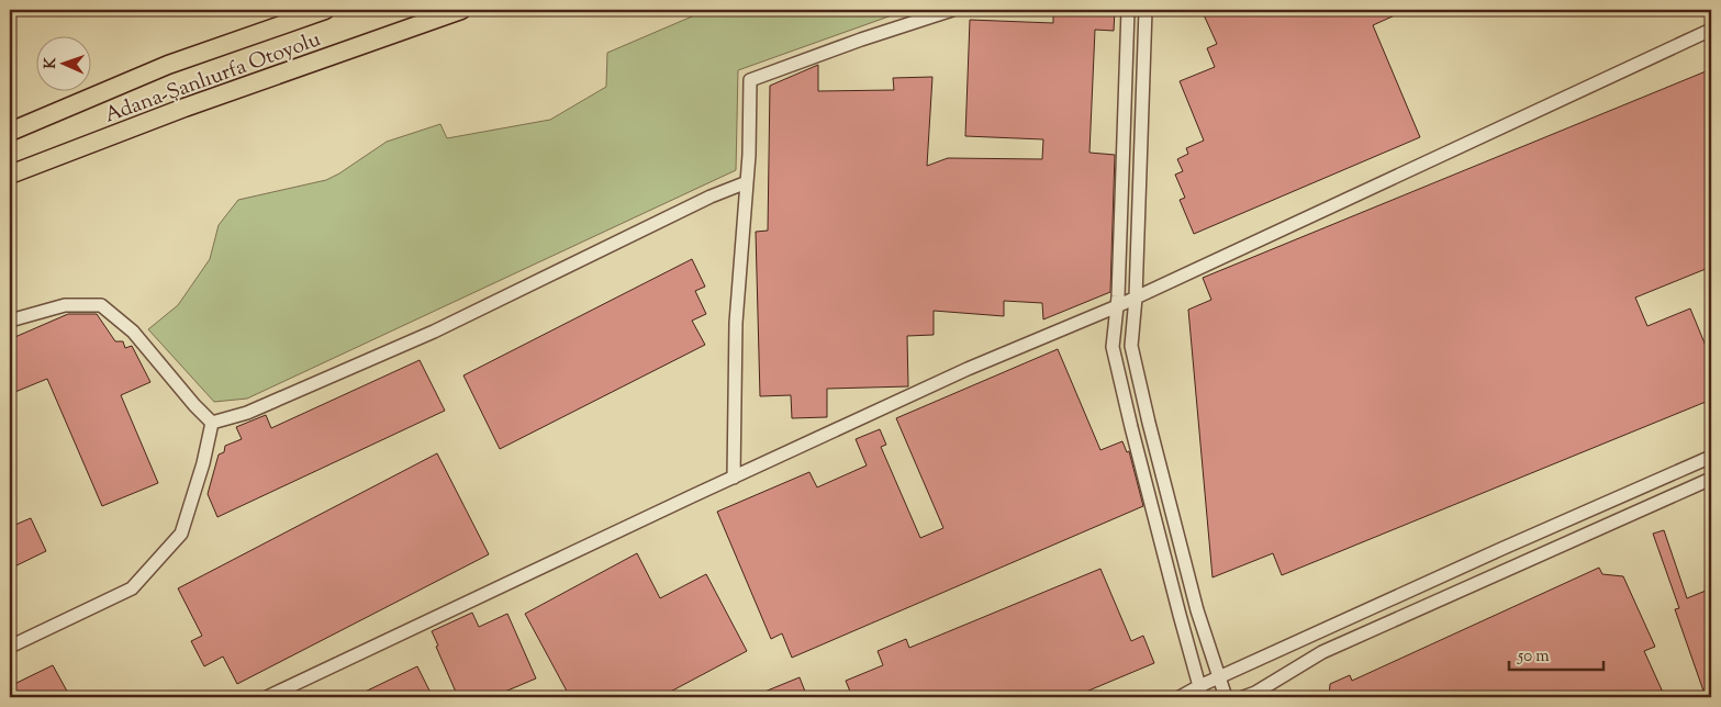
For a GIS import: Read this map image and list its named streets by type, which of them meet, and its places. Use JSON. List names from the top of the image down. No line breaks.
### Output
{"streets":{"highway":["Adana-Şanlıurfa Otoyolu"]},"scale_bar":"50 m","north":"left"}
